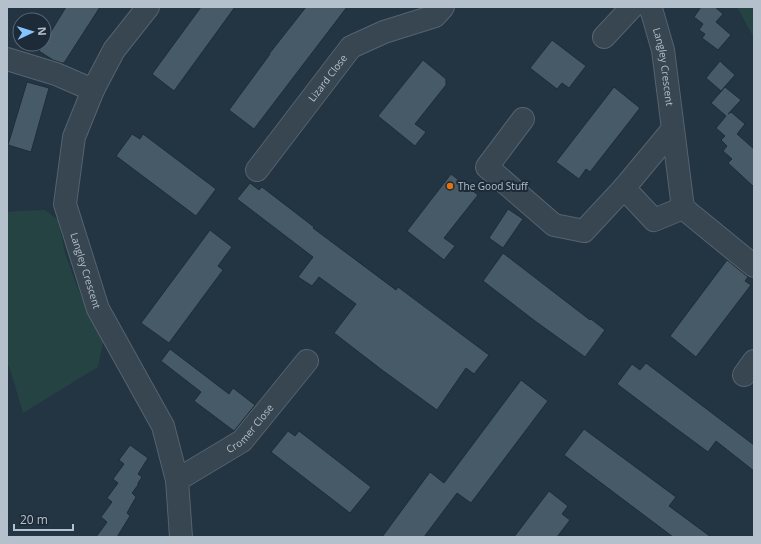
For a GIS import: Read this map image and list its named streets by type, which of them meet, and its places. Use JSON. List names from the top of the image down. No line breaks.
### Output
{"streets":{"street":["Langley Crescent","Lizard Close","Cromer Close"]},"crossings":[["Langley Crescent","Cromer Close"]],"places":["The Good Stuff"],"scale_bar":"20 m","north":"right"}
